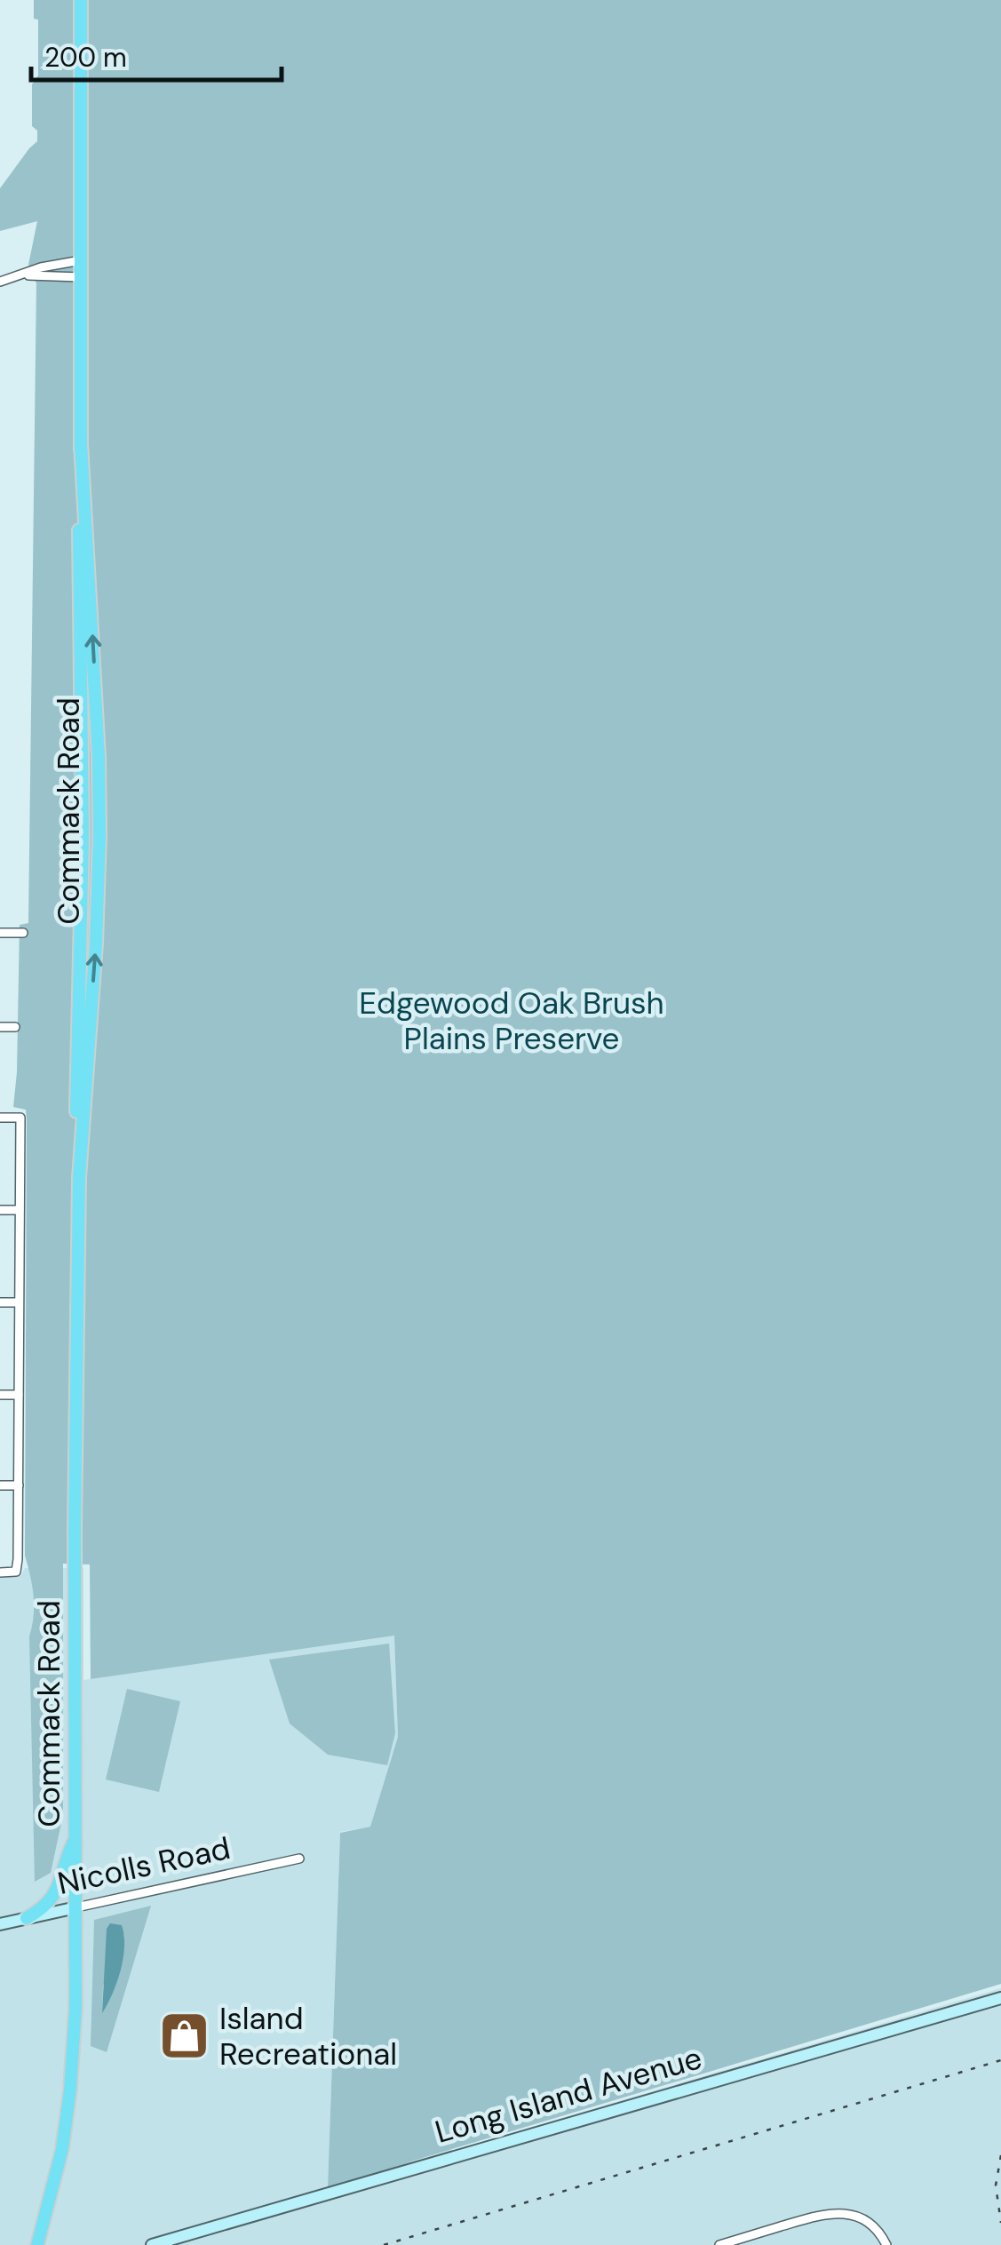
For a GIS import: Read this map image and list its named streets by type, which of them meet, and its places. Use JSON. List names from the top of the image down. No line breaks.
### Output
{"streets":{"main road":["Commack Road"],"street":["Nicolls Road","Long Island Avenue"]},"crossings":[["Commack Road","Nicolls Road"]],"parks":["Edgewood Oak Brush Plains Preserve"],"places":{"shop":["Island Recreational"]},"scale_bar":"200 m"}
